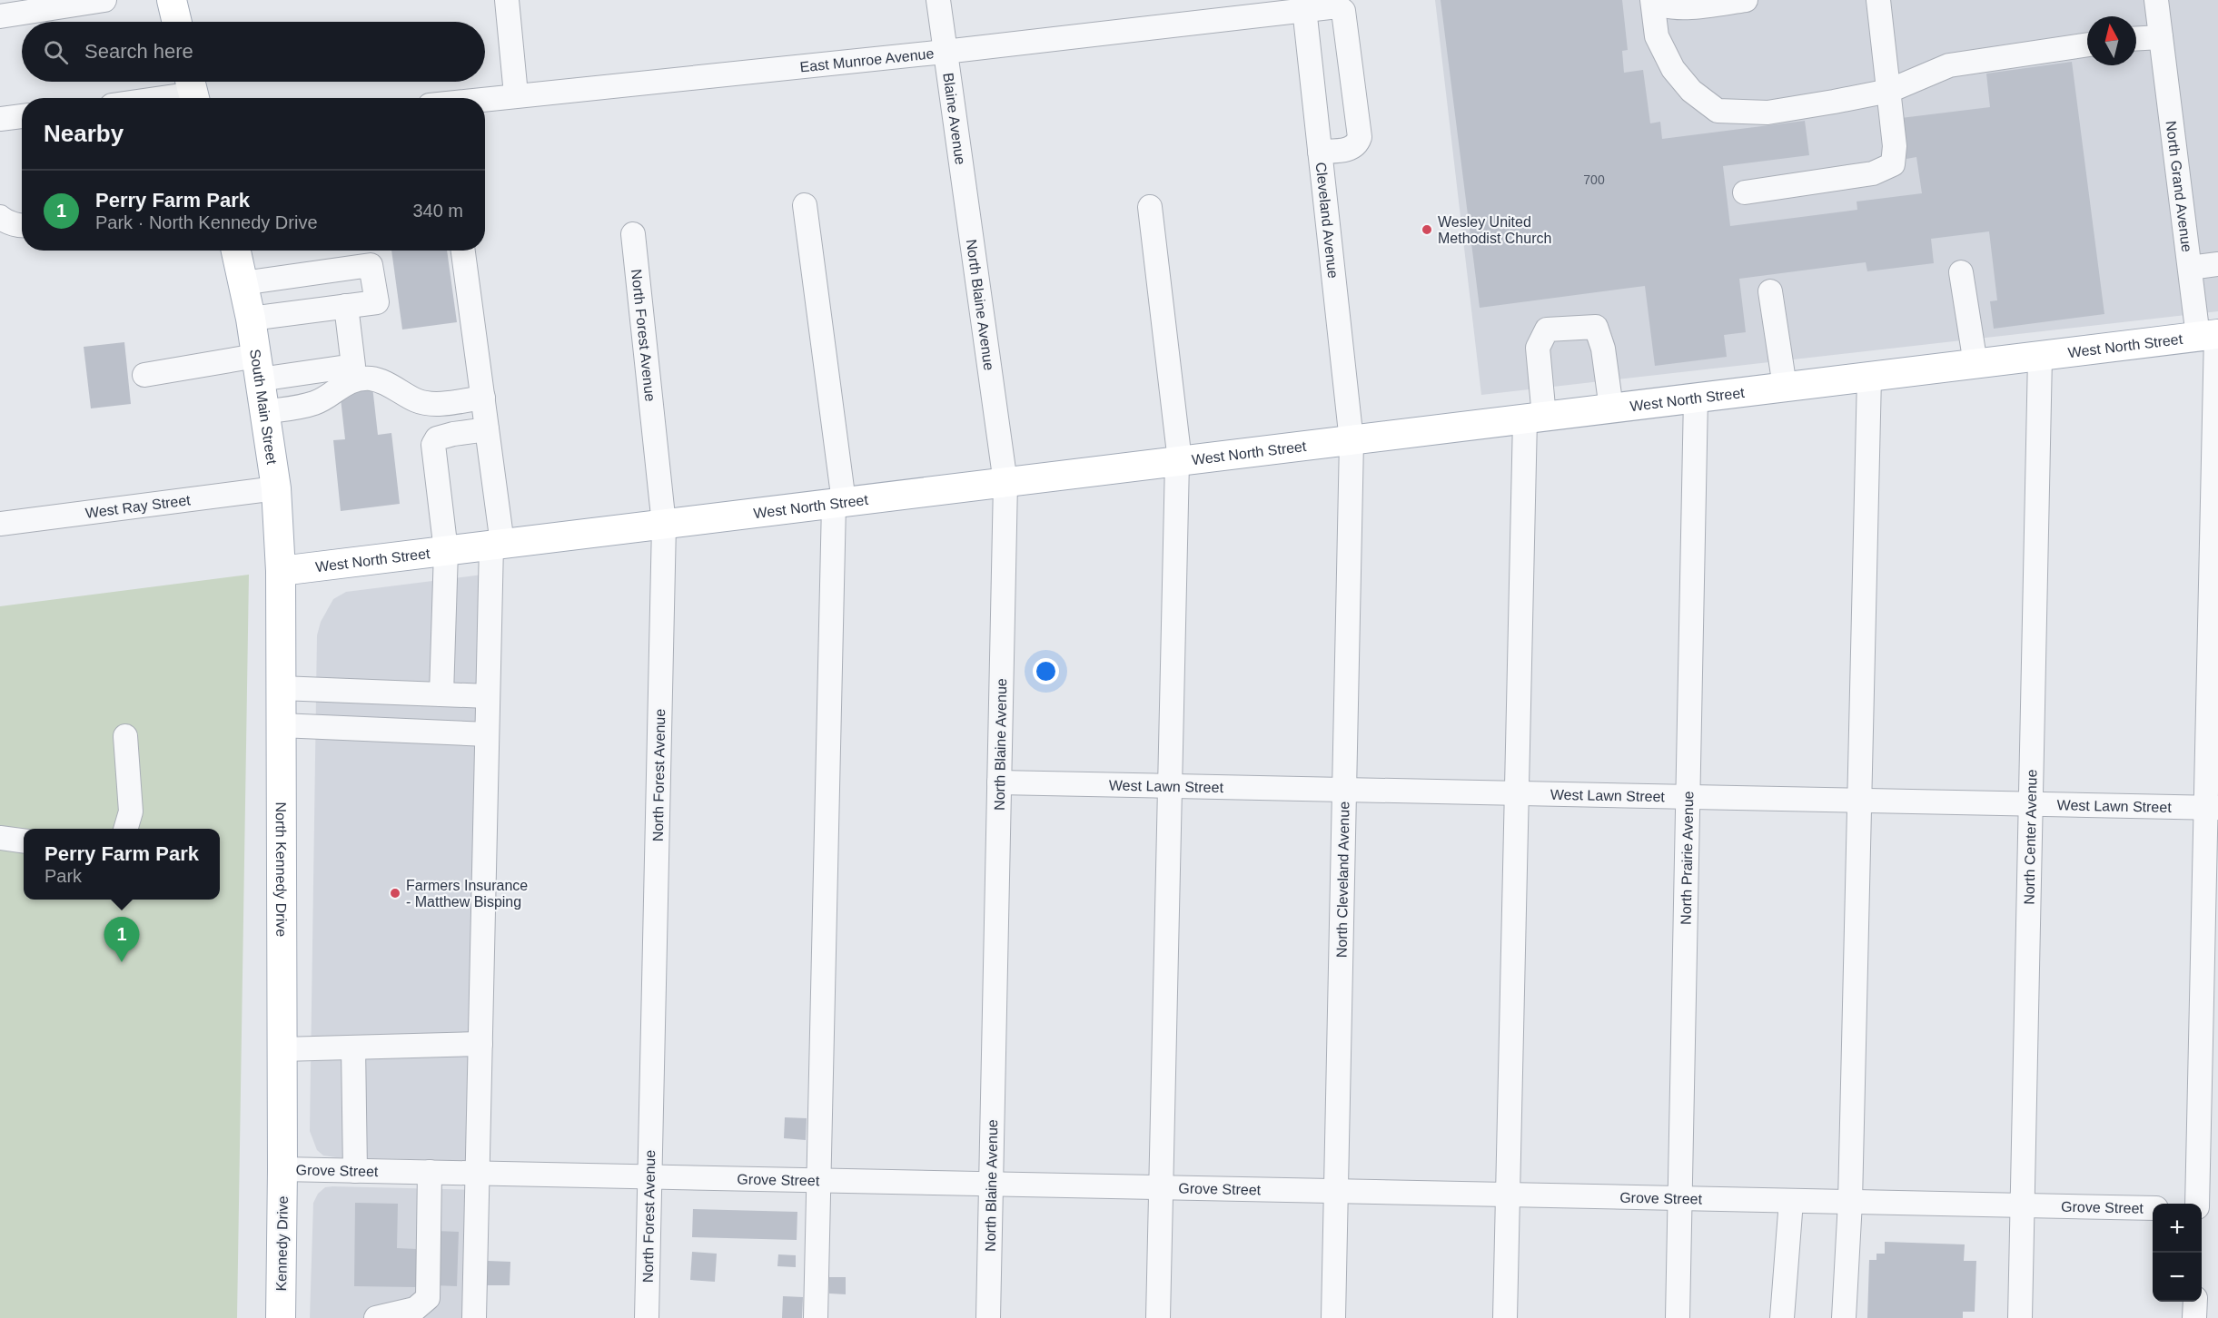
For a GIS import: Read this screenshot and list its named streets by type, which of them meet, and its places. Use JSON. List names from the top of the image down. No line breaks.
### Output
{"streets":{"main road":["West North Street","South Main Street","North Kennedy Drive","Kennedy Drive"],"street":["East Munroe Avenue","Blaine Avenue","North Grand Avenue","Cleveland Avenue","North Blaine Avenue","North Forest Avenue","West Ray Street","West Lawn Street","North Center Avenue","North Prairie Avenue","North Cleveland Avenue","Grove Street"]},"crossings":[["East Munroe Avenue","Blaine Avenue"],["East Munroe Avenue","Cleveland Avenue"],["Blaine Avenue","North Blaine Avenue"],["North Grand Avenue","West North Street"],["North Grand Avenue","West Lawn Street"],["Cleveland Avenue","West North Street"],["Cleveland Avenue","North Cleveland Avenue"],["North Blaine Avenue","West North Street"],["North Blaine Avenue","West Lawn Street"],["North Blaine Avenue","Grove Street"],["North Forest Avenue","West North Street"],["North Forest Avenue","Grove Street"],["West North Street","South Main Street"],["West North Street","North Center Avenue"],["West North Street","North Prairie Avenue"],["West North Street","North Kennedy Drive"],["West North Street","North Cleveland Avenue"],["South Main Street","West Ray Street"],["South Main Street","North Kennedy Drive"],["West Lawn Street","North Center Avenue"],["West Lawn Street","North Prairie Avenue"],["West Lawn Street","North Cleveland Avenue"],["North Center Avenue","Grove Street"],["North Prairie Avenue","Grove Street"],["North Kennedy Drive","Grove Street"],["North Kennedy Drive","Kennedy Drive"],["North Cleveland Avenue","Grove Street"],["Grove Street","Kennedy Drive"]],"places":["Wesley United Methodist Church","Farmers Insurance - Matthew Bisping"],"house_numbers":["700"],"north":"top","page":{"search":"Search here","heading":"Nearby","list":[{"mark":"1","name":"Perry Farm Park","note":"Park · North Kennedy Drive","value":"340 m"}],"popup":["Perry Farm Park","Park"],"pins":"1","map_buttons":["+","−"]}}
